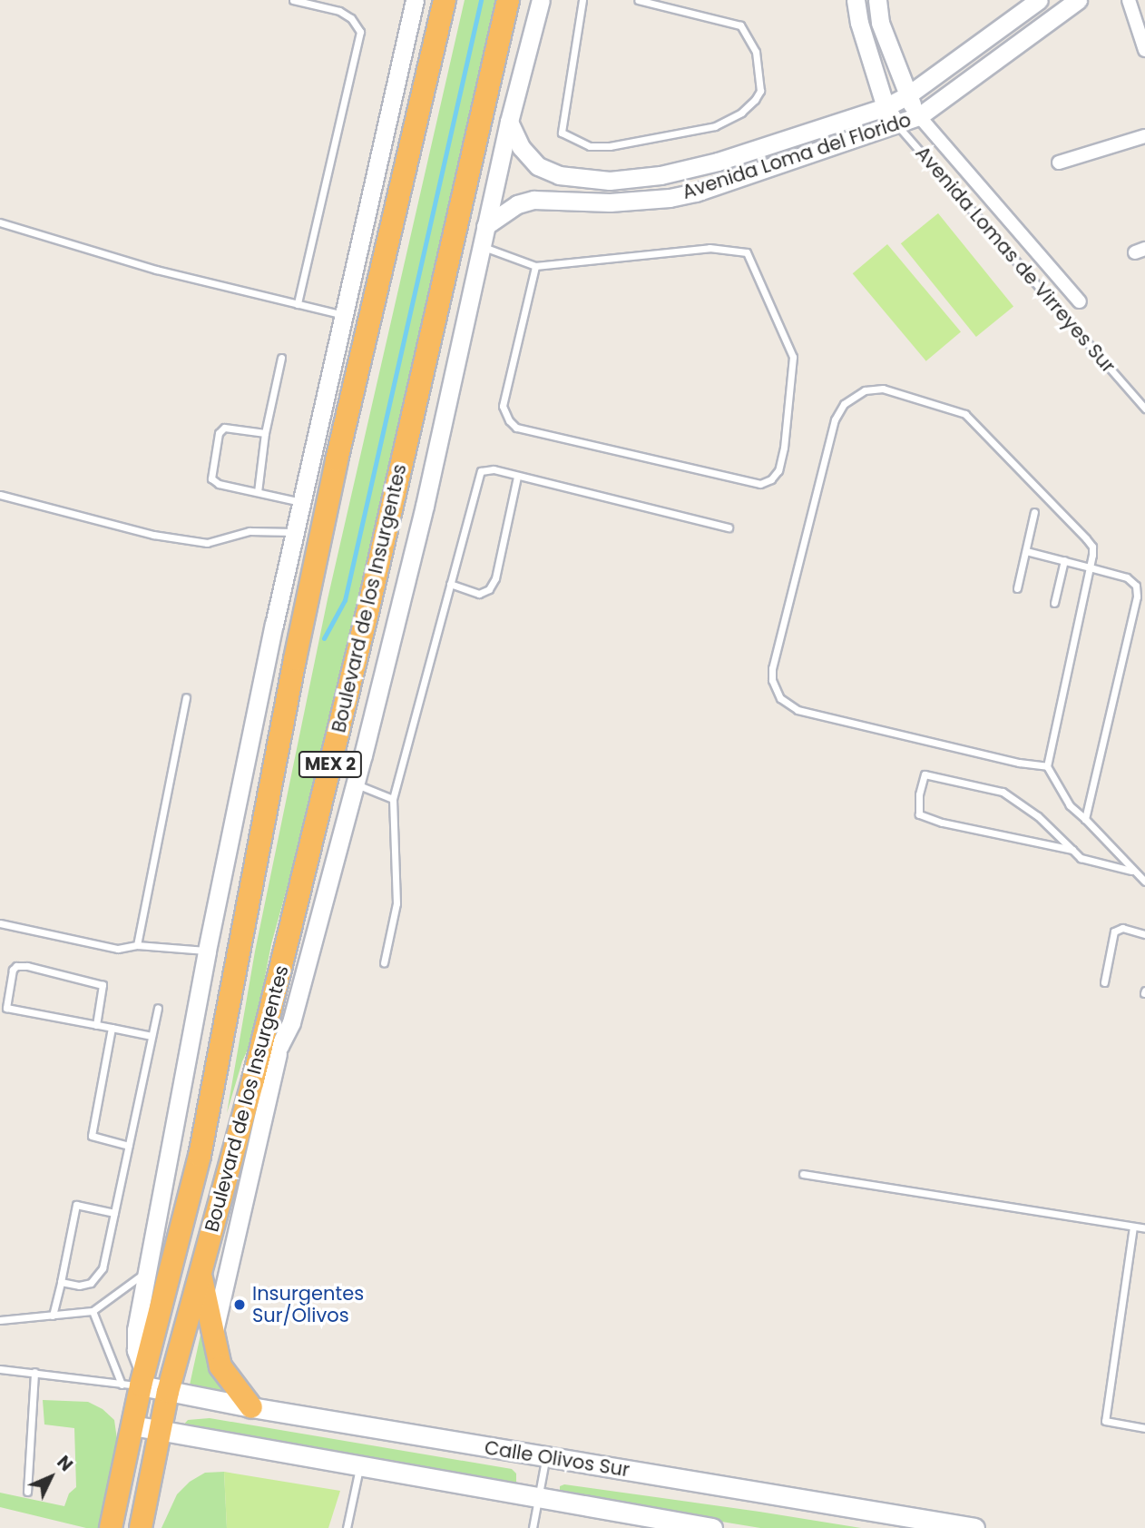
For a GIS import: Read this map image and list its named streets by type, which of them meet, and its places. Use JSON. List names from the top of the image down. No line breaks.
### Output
{"streets":{"highway":["Boulevard de los Insurgentes","MEX 2"],"main road":["Calle Olivos Sur"],"street":["Avenida Loma del Florido","Avenida Lomas de Virreyes Sur"]},"crossings":[["Avenida Loma del Florido","Avenida Lomas de Virreyes Sur"],["Boulevard de los Insurgentes","Calle Olivos Sur"]],"places":["Insurgentes Sur/Olivos"],"north":"top right"}
